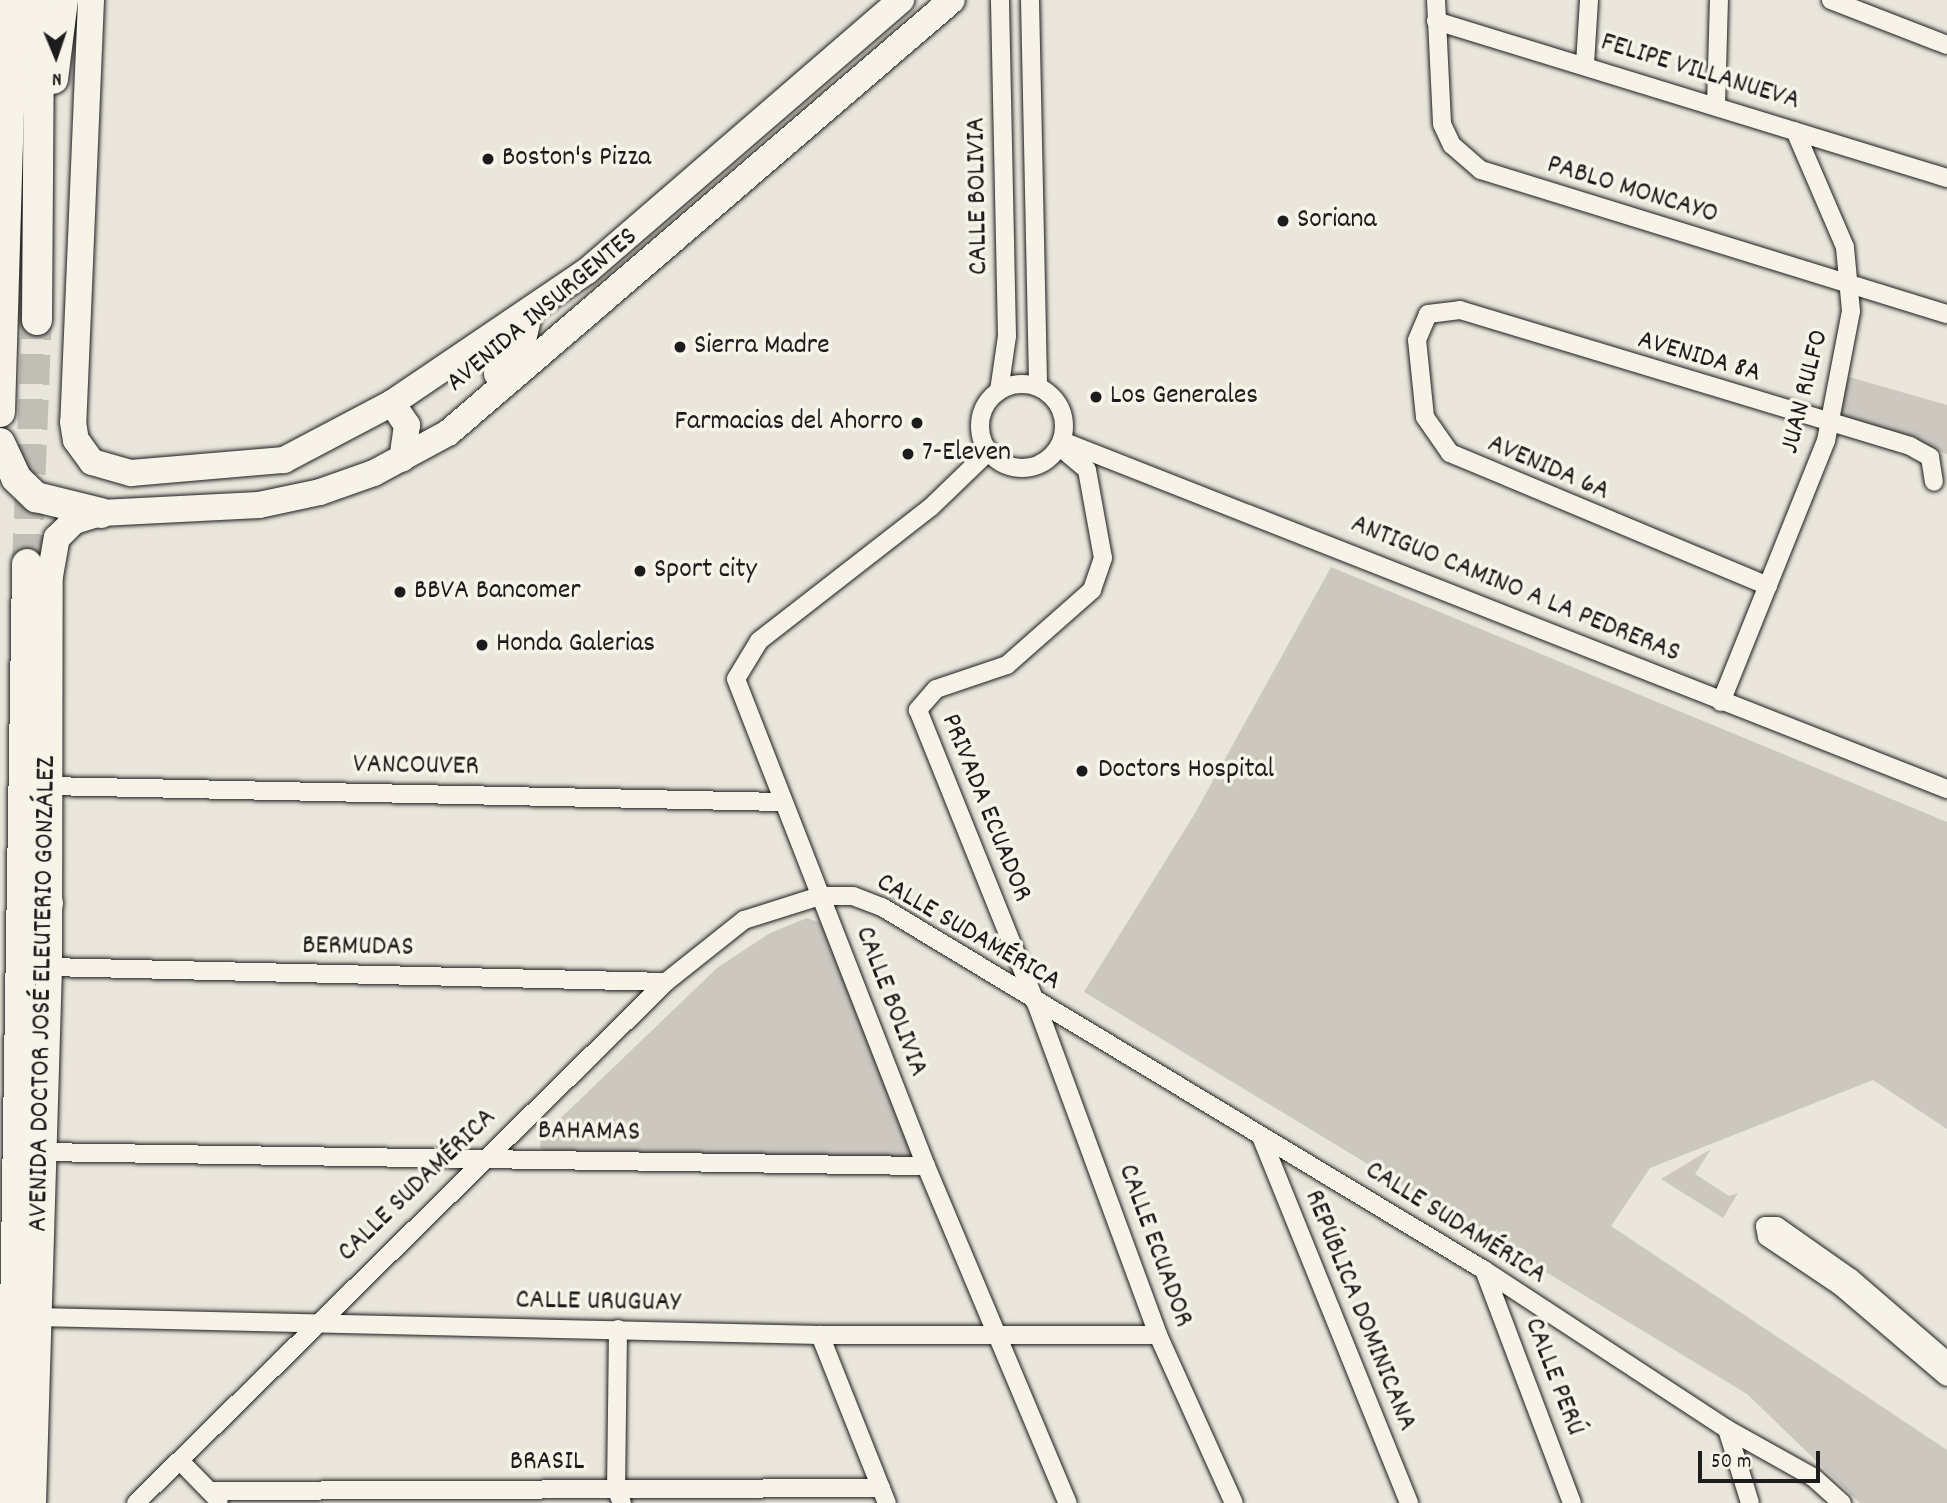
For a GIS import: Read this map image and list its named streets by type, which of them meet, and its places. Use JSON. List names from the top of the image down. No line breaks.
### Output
{"streets":{"highway":["AVENIDA DOCTOR JOSÉ ELEUTERIO GONZÁLEZ"],"main road":["AVENIDA INSURGENTES"],"street":["FELIPE VILLANUEVA","PABLO MONCAYO","CALLE BOLIVIA","AVENIDA 8A","JUAN RULFO","AVENIDA 6A","ANTIGUO CAMINO A LA PEDRERAS","VANCOUVER","PRIVADA ECUADOR","CALLE SUDAMÉRICA","BERMUDAS","BAHAMAS","CALLE ECUADOR","CALLE URUGUAY","REPÚBLICA DOMINICANA","CALLE PERÚ","BRASIL"]},"crossings":[["FELIPE VILLANUEVA","PABLO MONCAYO"],["FELIPE VILLANUEVA","JUAN RULFO"],["PABLO MONCAYO","JUAN RULFO"],["CALLE BOLIVIA","ANTIGUO CAMINO A LA PEDRERAS"],["CALLE BOLIVIA","VANCOUVER"],["CALLE BOLIVIA","PRIVADA ECUADOR"],["CALLE BOLIVIA","CALLE SUDAMÉRICA"],["CALLE BOLIVIA","BAHAMAS"],["CALLE BOLIVIA","CALLE URUGUAY"],["AVENIDA INSURGENTES","AVENIDA DOCTOR JOSÉ ELEUTERIO GONZÁLEZ"],["AVENIDA 8A","JUAN RULFO"],["AVENIDA 8A","AVENIDA 6A"],["JUAN RULFO","AVENIDA 6A"],["JUAN RULFO","ANTIGUO CAMINO A LA PEDRERAS"],["ANTIGUO CAMINO A LA PEDRERAS","PRIVADA ECUADOR"],["VANCOUVER","AVENIDA DOCTOR JOSÉ ELEUTERIO GONZÁLEZ"],["PRIVADA ECUADOR","CALLE SUDAMÉRICA"],["PRIVADA ECUADOR","CALLE ECUADOR"],["CALLE SUDAMÉRICA","BERMUDAS"],["CALLE SUDAMÉRICA","BAHAMAS"],["CALLE SUDAMÉRICA","CALLE ECUADOR"],["CALLE SUDAMÉRICA","CALLE URUGUAY"],["CALLE SUDAMÉRICA","REPÚBLICA DOMINICANA"],["CALLE SUDAMÉRICA","CALLE PERÚ"],["BERMUDAS","AVENIDA DOCTOR JOSÉ ELEUTERIO GONZÁLEZ"],["AVENIDA DOCTOR JOSÉ ELEUTERIO GONZÁLEZ","BAHAMAS"],["AVENIDA DOCTOR JOSÉ ELEUTERIO GONZÁLEZ","CALLE URUGUAY"],["CALLE ECUADOR","CALLE URUGUAY"]],"places":["Boston's Pizza","Soriana","Sierra Madre","Los Generales","Farmacias del Ahorro","7-Eleven","Sport city","BBVA Bancomer","Honda Galerias","Doctors Hospital"],"scale_bar":"50 m","north":"bottom"}
